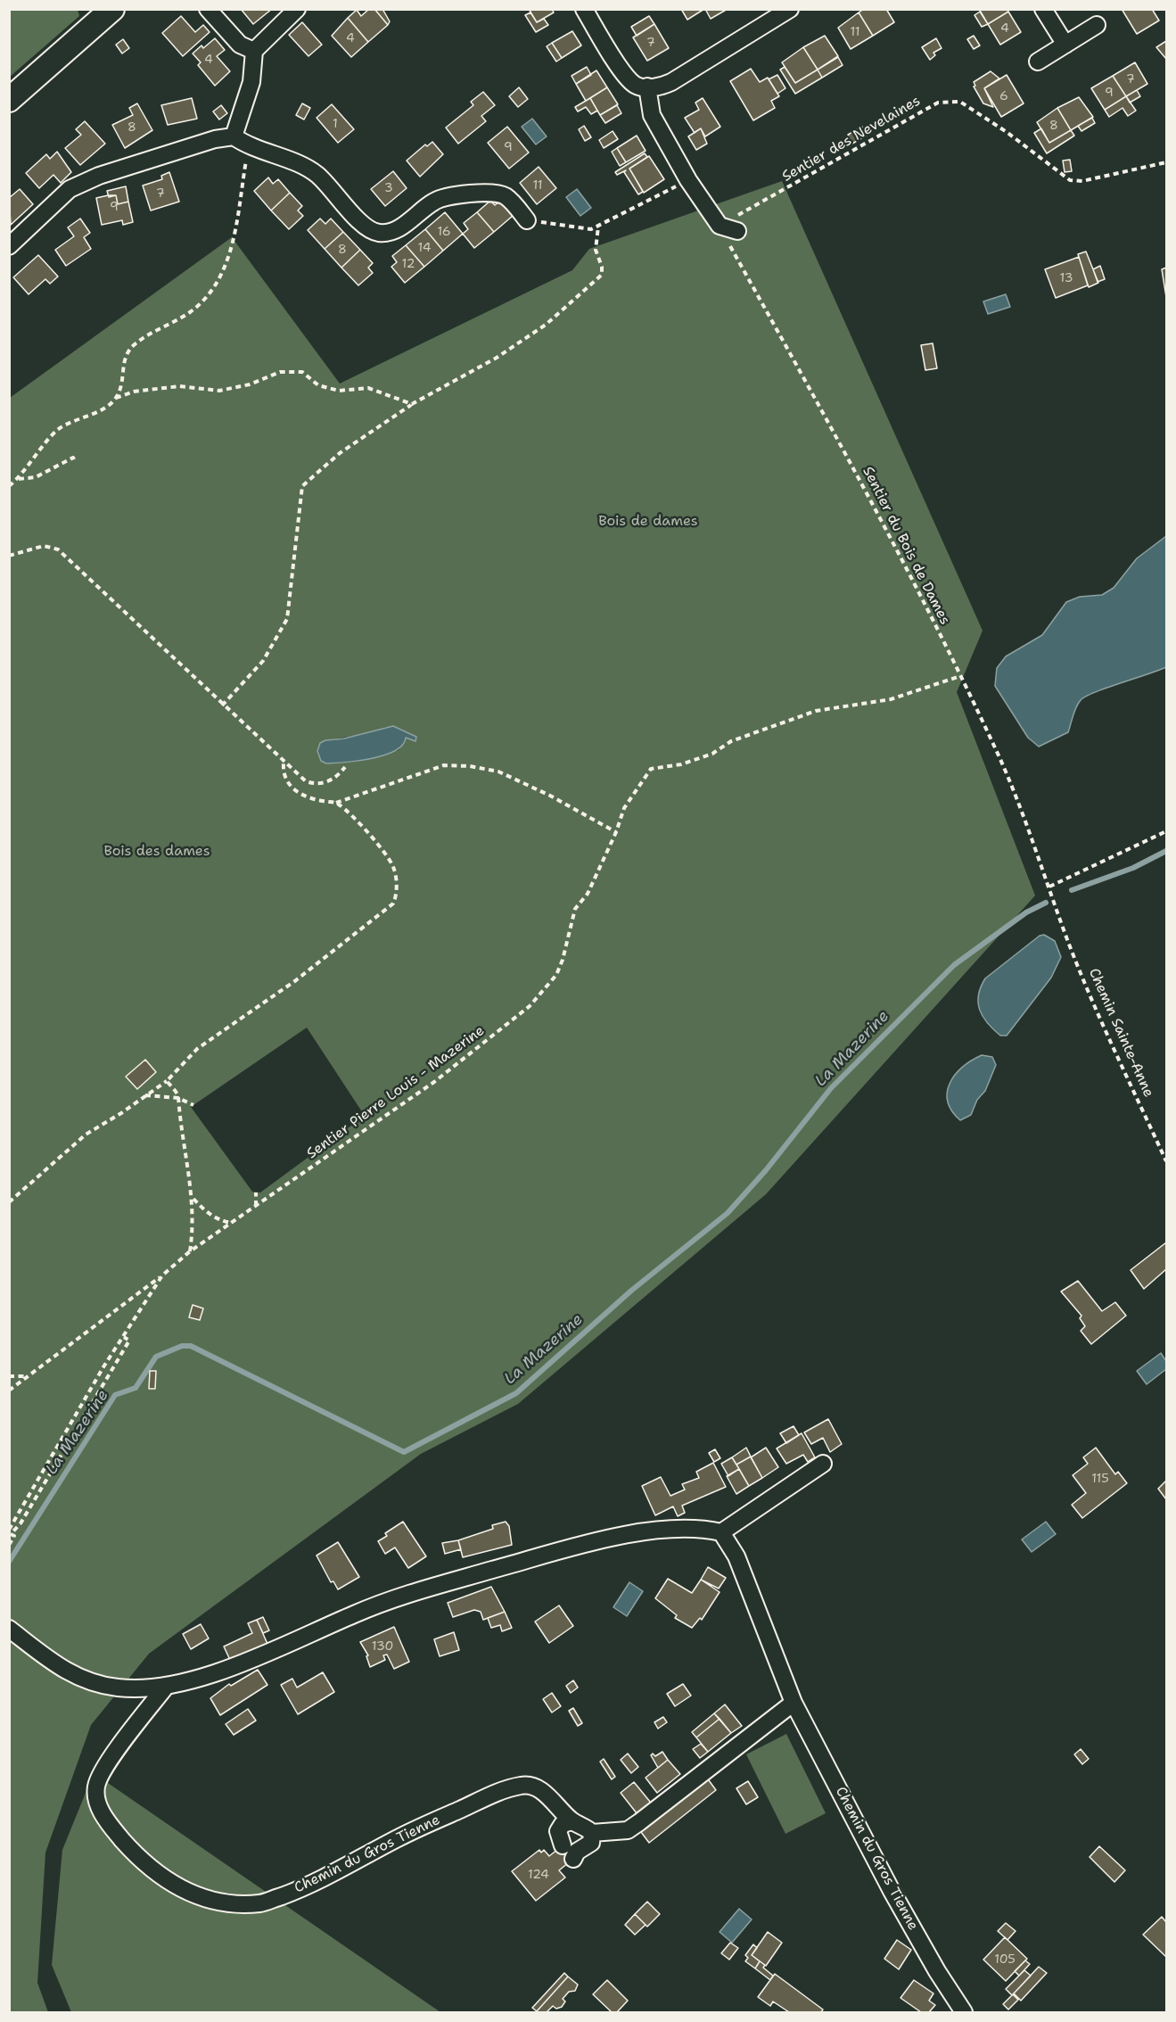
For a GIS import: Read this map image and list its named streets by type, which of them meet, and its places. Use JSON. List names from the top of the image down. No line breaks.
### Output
{"streets":{"street":["Chemin du Gros Tienne"],"path":["Sentier des Nevelaines","Sentier du Bois de Dames","Chemin Sainte-Anne","Sentier Pierre Louis - Mazerine"]},"crossings":[["Sentier des Nevelaines","Sentier du Bois de Dames"],["Sentier du Bois de Dames","Chemin Sainte-Anne"],["Sentier du Bois de Dames","Sentier Pierre Louis - Mazerine"]],"water":["La Mazerine"],"parks":["Bois de dames","Bois des dames"],"house_numbers":["4","11","4","7","4","7","9","6","1","8","8","9","11","3","7","9","16","14","8","12","13","115","130","124","105"]}
